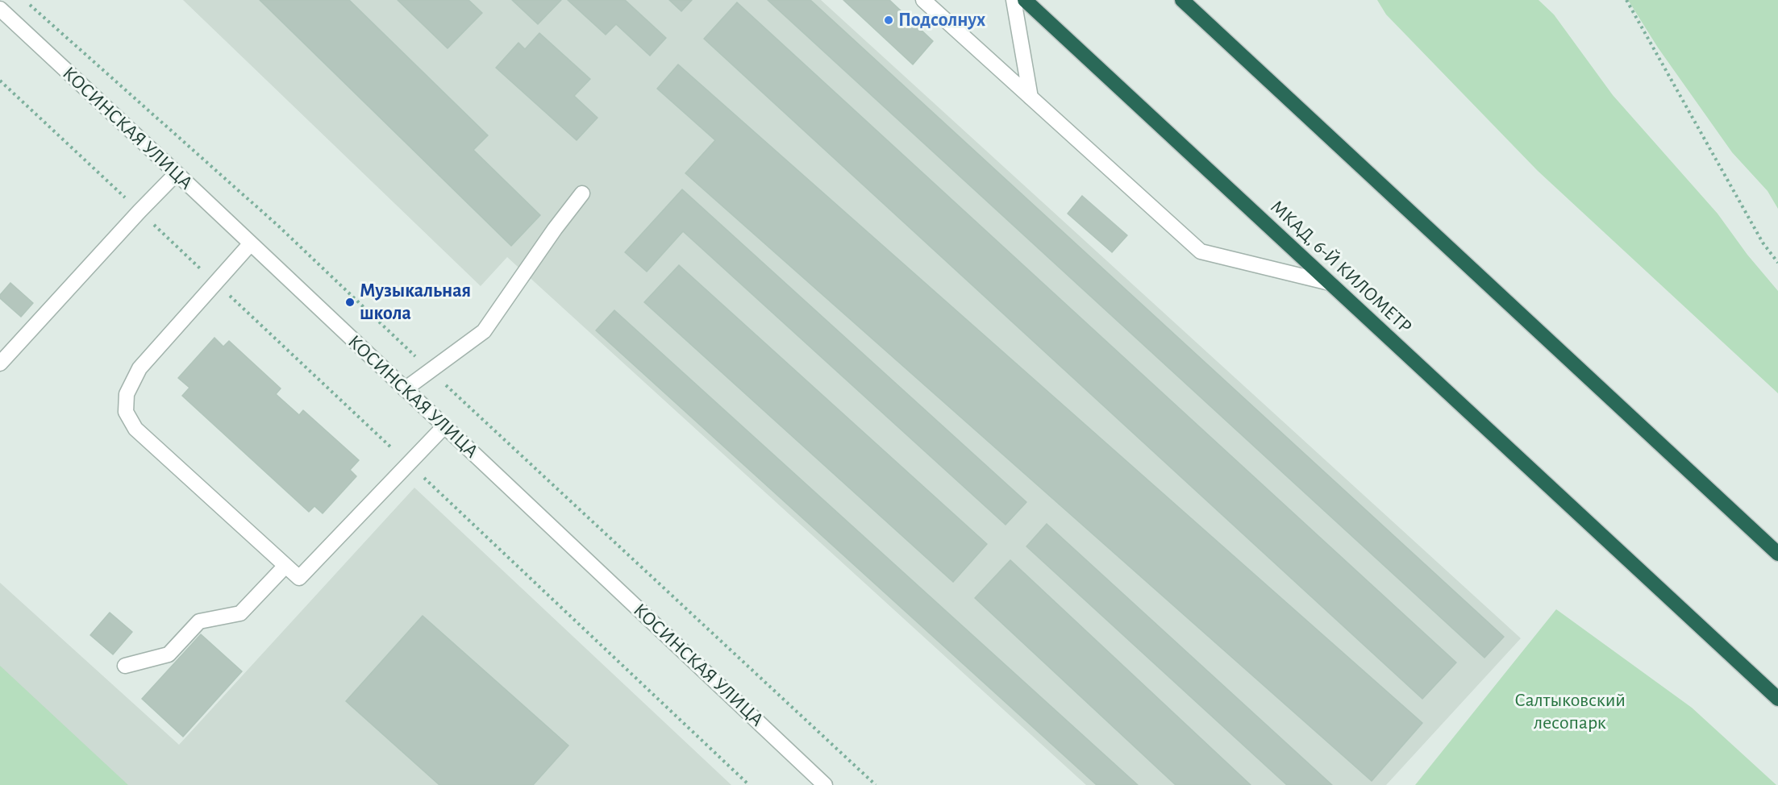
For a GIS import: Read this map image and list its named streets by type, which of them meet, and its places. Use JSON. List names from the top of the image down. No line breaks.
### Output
{"streets":{"highway":["МКАД, 6-Й КИЛОМЕТР"],"street":["КОСИНСКАЯ УЛИЦА"]},"parks":["Салтыковский лесопарк"],"places":["Подсолнух","Музыкальная школа"]}
